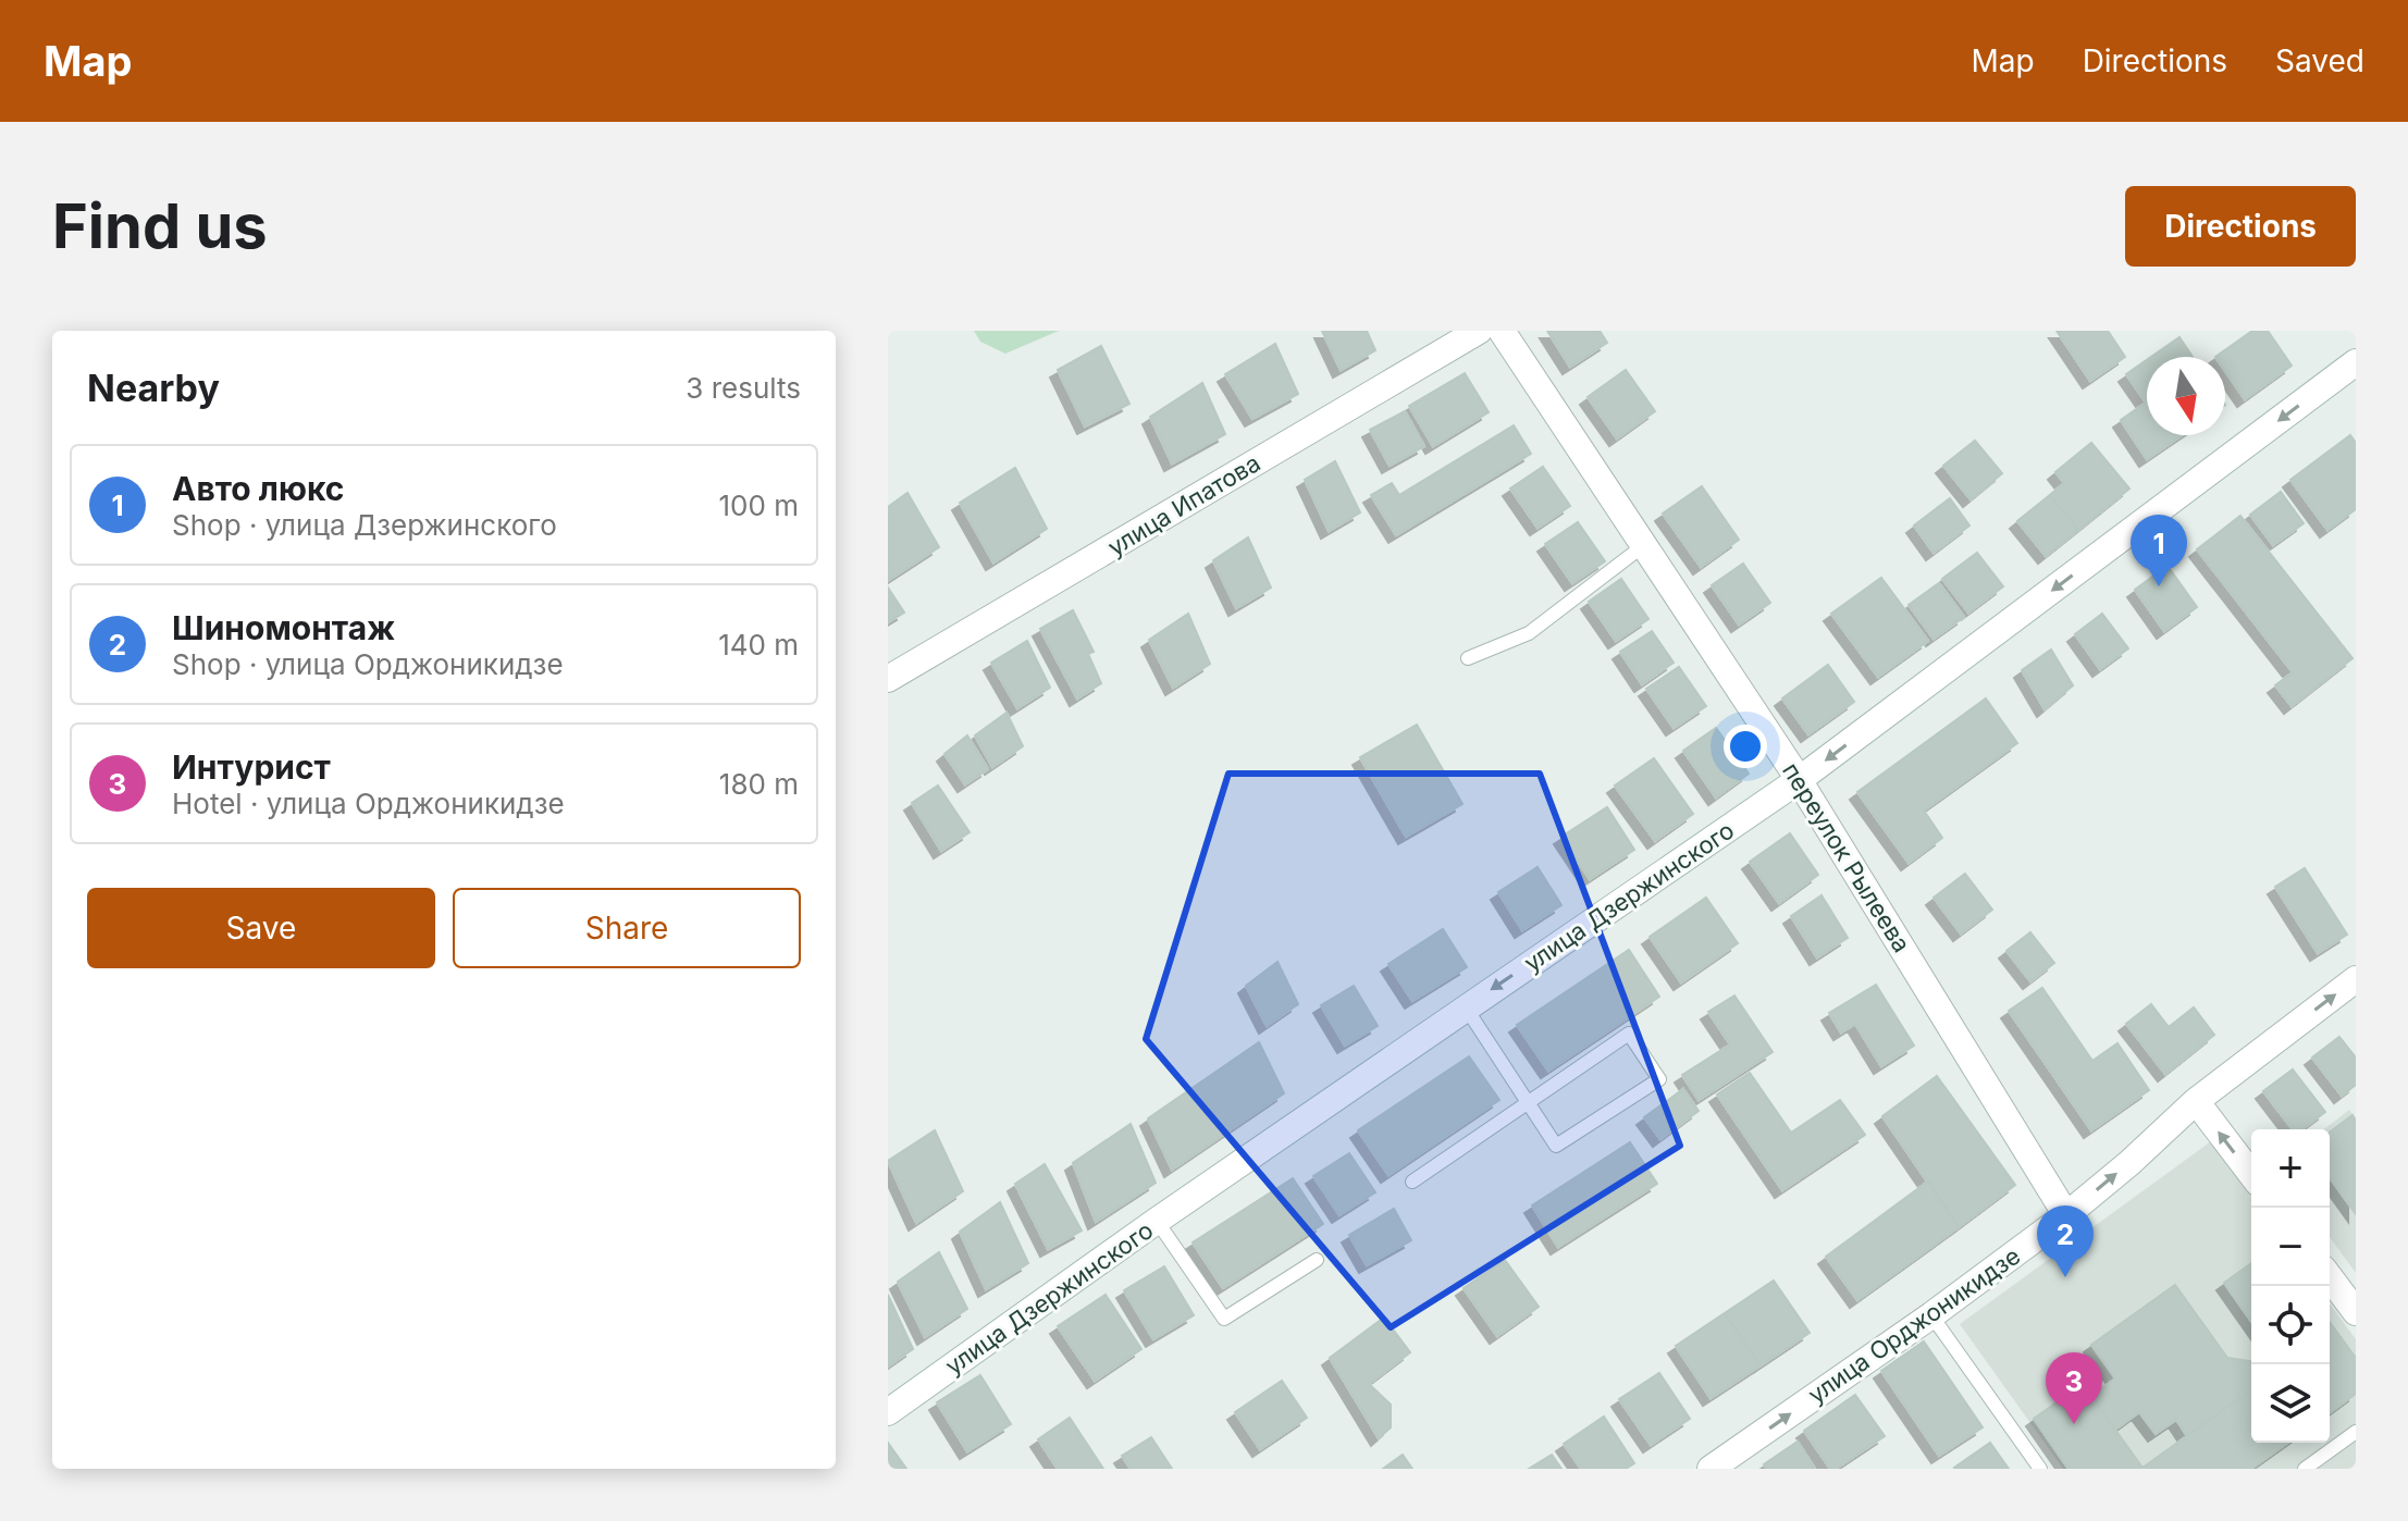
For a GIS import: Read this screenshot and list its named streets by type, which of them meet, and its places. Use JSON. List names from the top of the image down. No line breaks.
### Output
{"streets":{"street":["улица Ипатова","переулок Рылеева","улица Дзержинского","улица Орджоникидзе"]},"crossings":[["переулок Рылеева","улица Дзержинского"],["переулок Рылеева","улица Орджоникидзе"]],"one_way":["улица Дзержинского","улица Орджоникидзе"],"north":"bottom","page":{"header":"Map","nav":["Map","Directions","Saved"],"buttons":["Directions",["Save","Share"]],"title":"Find us","heading":["Nearby","3 results"],"list":[{"mark":"1","name":"Авто люкс","note":"Shop · улица Дзержинского","value":"100 m"},{"mark":"2","name":"Шиномонтаж","note":"Shop · улица Орджоникидзе","value":"140 m"},{"mark":"3","name":"Интурист","note":"Hotel · улица Орджоникидзе","value":"180 m"}],"pins":["1","2","3"],"map_buttons":["+","−"]}}
